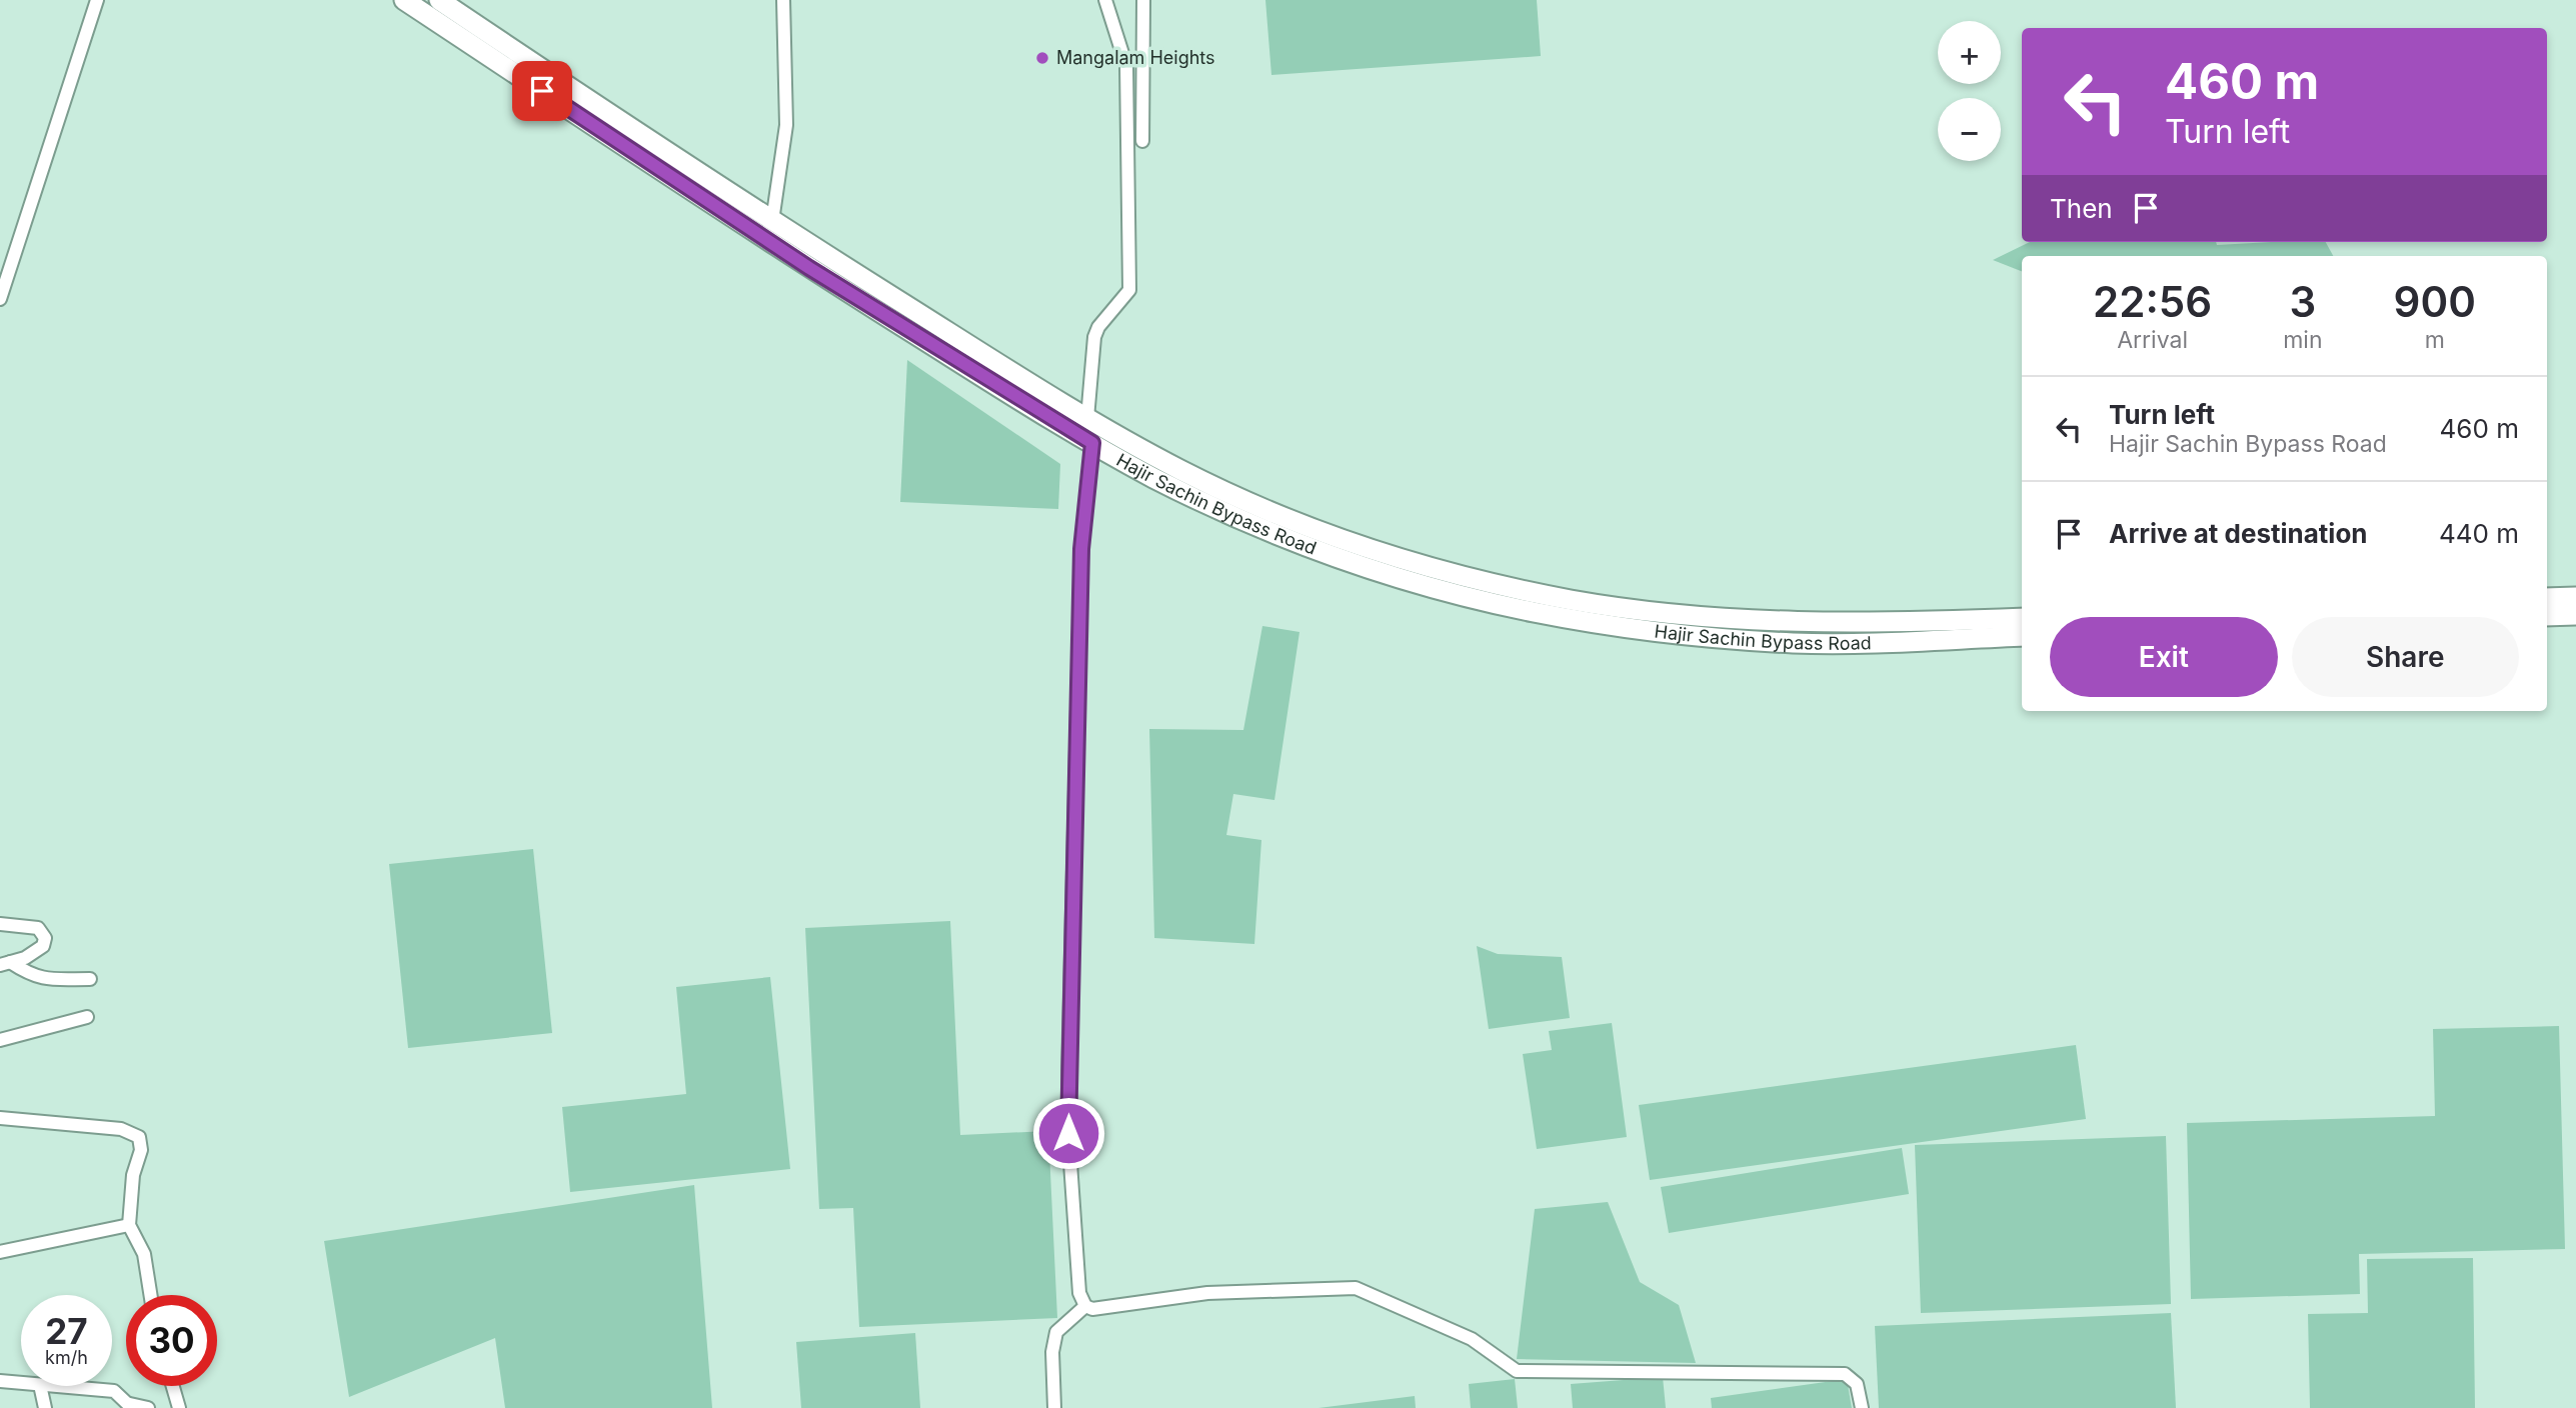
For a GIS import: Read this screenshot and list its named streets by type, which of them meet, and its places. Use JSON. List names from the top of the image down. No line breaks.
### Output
{"streets":{"highway":["Hajir Sachin Bypass Road"]},"places":["Mangalam Heights"],"page":{"map_buttons":["+","−"],"turn":["460 m","Turn left"],"then":"Then","eta":["22:56","Arrival","3","min","900","m"],"list":[{"name":"Turn left","note":"Hajir Sachin Bypass Road","value":"460 m"},{"name":"Arrive at destination","value":"440 m"}],"buttons":["Exit","Share"],"speed":"27 km/h","limit":"30"}}
